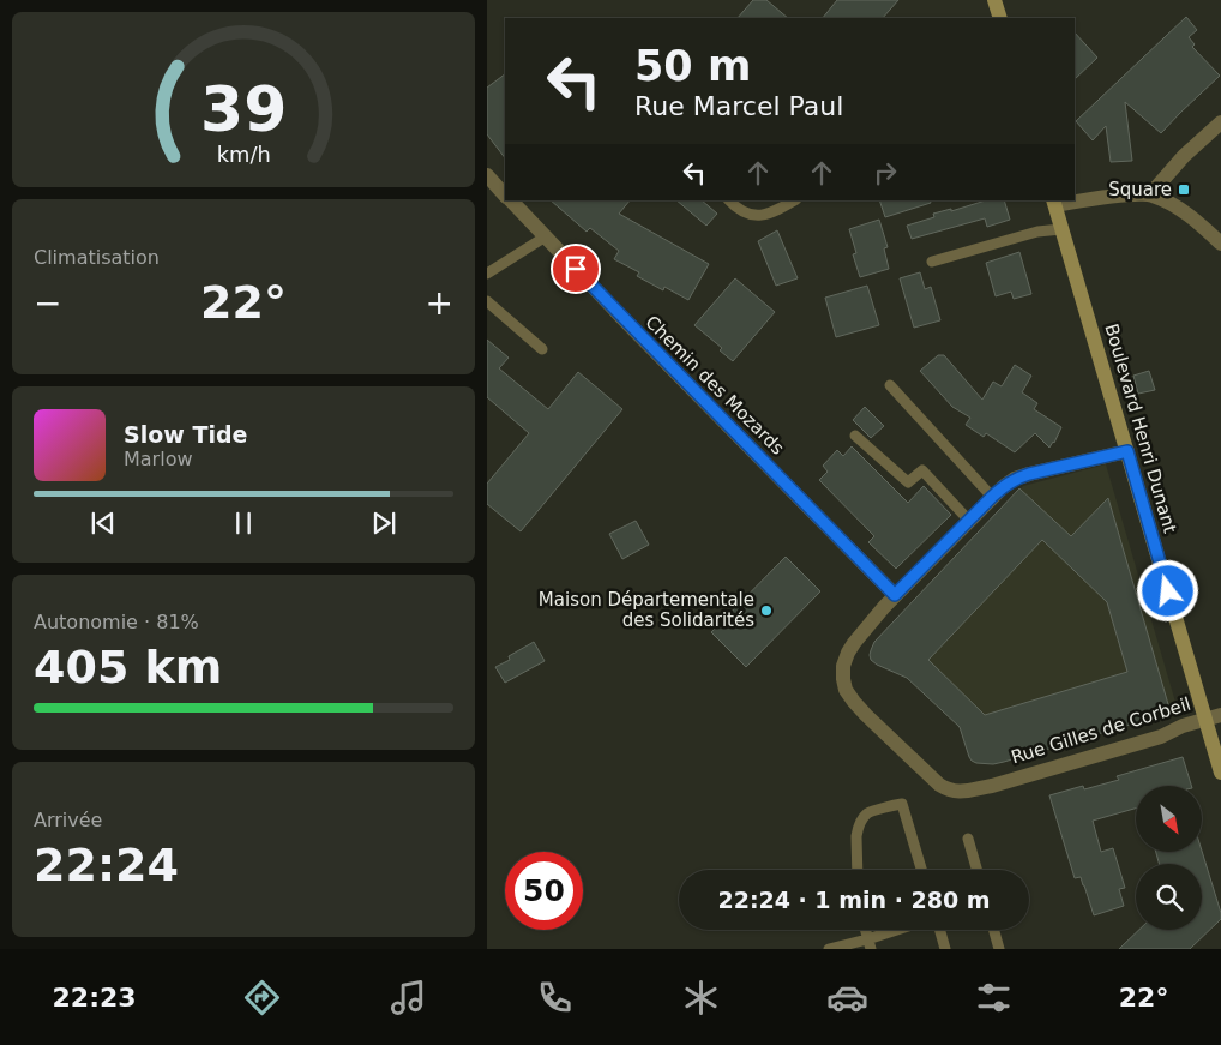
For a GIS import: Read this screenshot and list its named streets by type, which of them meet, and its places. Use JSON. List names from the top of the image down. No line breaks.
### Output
{"streets":{"main road":["Boulevard Henri Dunant"],"street":["Chemin des Mozards","Rue Gilles de Corbeil"]},"crossings":[["Chemin des Mozards","Rue Gilles de Corbeil"],["Boulevard Henri Dunant","Rue Gilles de Corbeil"]],"places":{"transit":["Square"],"other":["Maison Départementale des Solidarités"]},"north":"bottom right","page":{"turn":["50 m","Rue Marcel Paul"],"tile":["Climatisation",["Autonomie · 81%","405 km"],["Arrivée","22:24"]],"heat":["−","22°","+"],"song":["Slow Tide","Marlow"],"limit":"50","trip":"22:24 · 1 min · 280 m","tabs":["22:23","22°"],"gauge":["39","km/h"]}}
